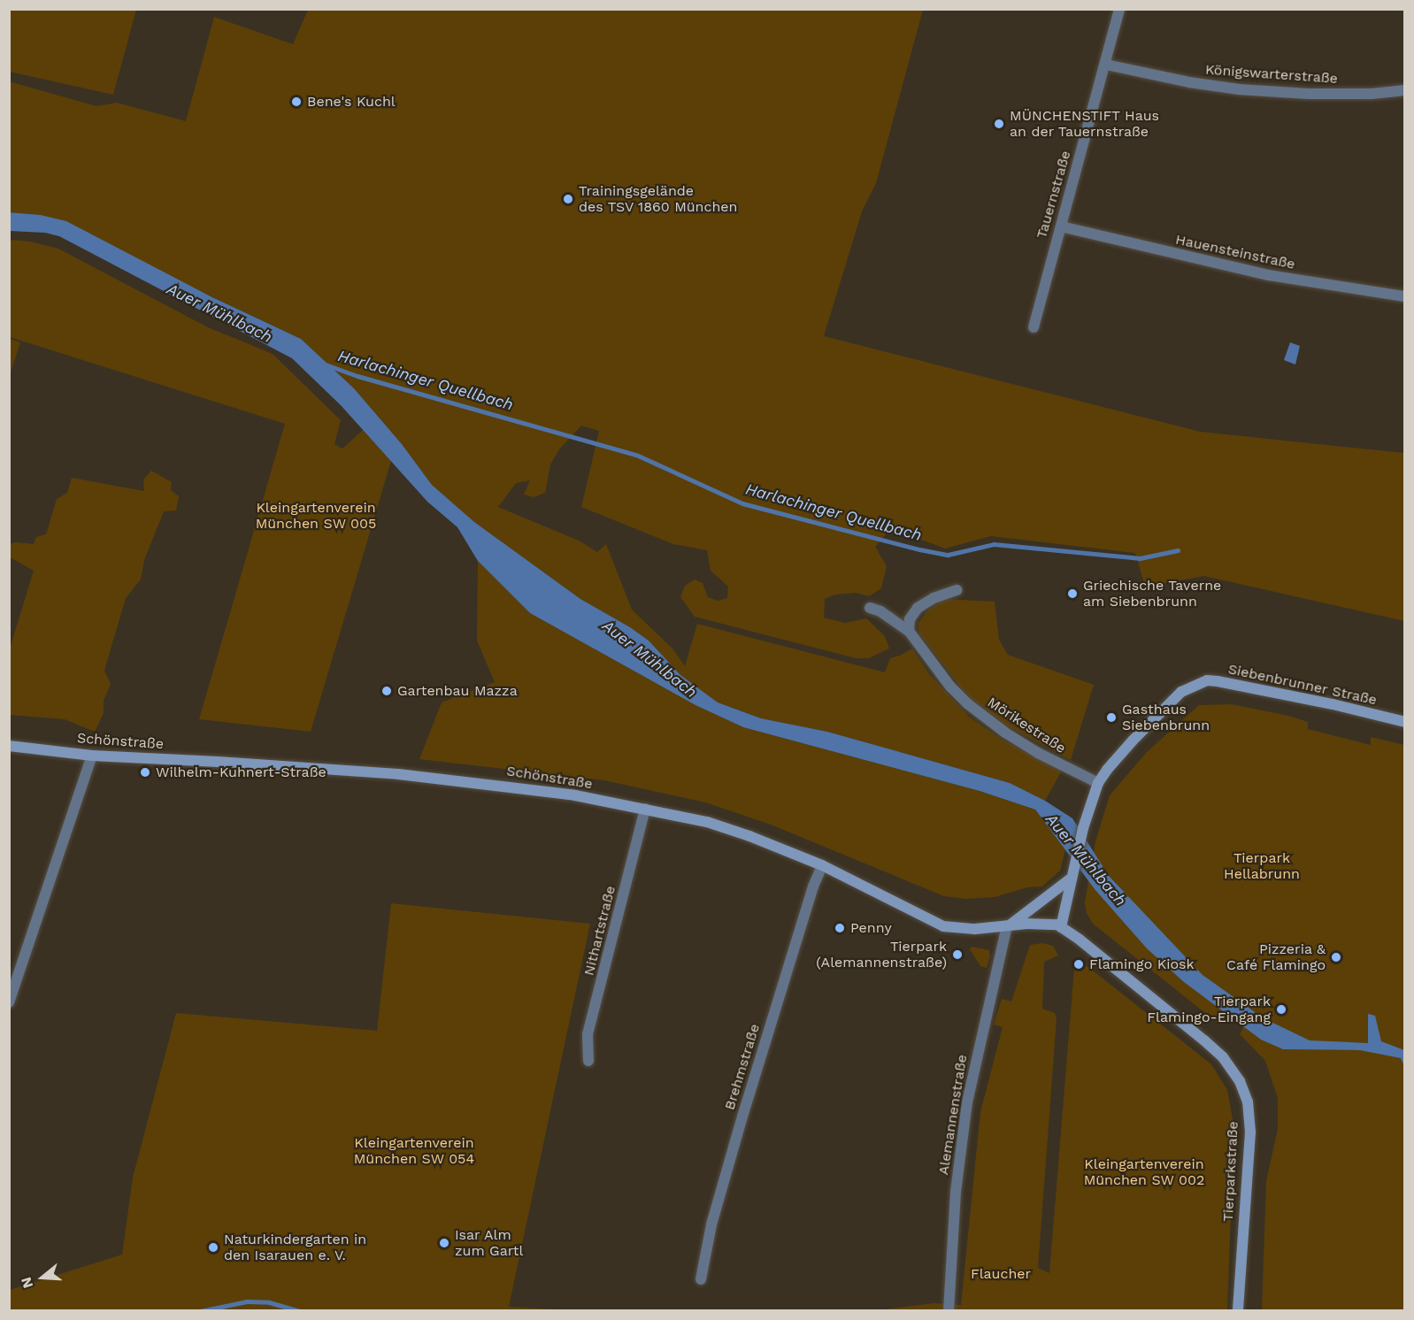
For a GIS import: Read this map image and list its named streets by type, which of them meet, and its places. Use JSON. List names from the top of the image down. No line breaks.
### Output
{"streets":{"street":["Königswarterstraße","Tauernstraße","Hauensteinstraße","Siebenbrunner Straße","Mörikestraße","Schönstraße","Nithartstraße","Brehmstraße","Alemannenstraße","Tierparkstraße"]},"crossings":[["Königswarterstraße","Tauernstraße"],["Tauernstraße","Hauensteinstraße"],["Siebenbrunner Straße","Mörikestraße"],["Siebenbrunner Straße","Schönstraße"],["Siebenbrunner Straße","Tierparkstraße"],["Schönstraße","Nithartstraße"],["Schönstraße","Brehmstraße"],["Schönstraße","Alemannenstraße"],["Schönstraße","Tierparkstraße"]],"water":["Auer Mühlbach","Harlachinger Quellbach"],"parks":["Kleingartenverein München SW 005","Tierpark Hellabrunn","Kleingartenverein München SW 054","Kleingartenverein München SW 002","Flaucher"],"places":["Bene's Kuchl","MÜNCHENSTIFT Haus an der Tauernstraße","Trainingsgelände des TSV 1860 München","Griechische Taverne am Siebenbrunn","Gartenbau Mazza","Gasthaus Siebenbrunn","Wilhelm-Kuhnert-Straße","Penny","Tierpark (Alemannenstraße)","Pizzeria & Café Flamingo","Flamingo Kiosk","Tierpark Flamingo-Eingang","Isar Alm zum Gartl","Naturkindergarten in den Isarauen e. V."],"north":"left"}
